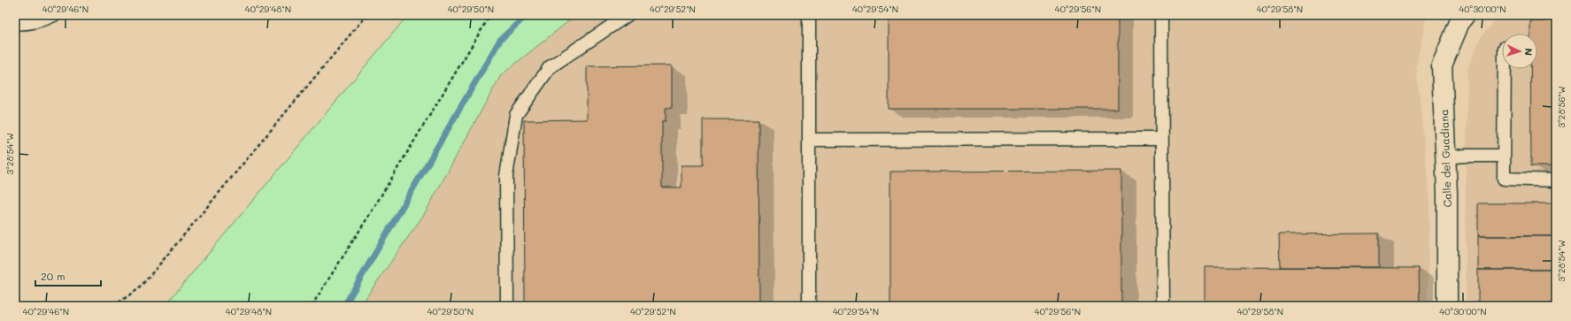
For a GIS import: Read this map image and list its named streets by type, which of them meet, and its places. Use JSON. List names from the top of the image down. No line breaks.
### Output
{"streets":{"street":["Calle del Guadiana"]},"scale_bar":"20 m","north":"right","coordinates":["40°29'46\"N","40°29'48\"N","40°29'50\"N","40°29'52\"N","40°29'54\"N","40°29'56\"N","40°29'58\"N","40°30'00\"N","3°28'56\"W","3°28'54\"W"]}
